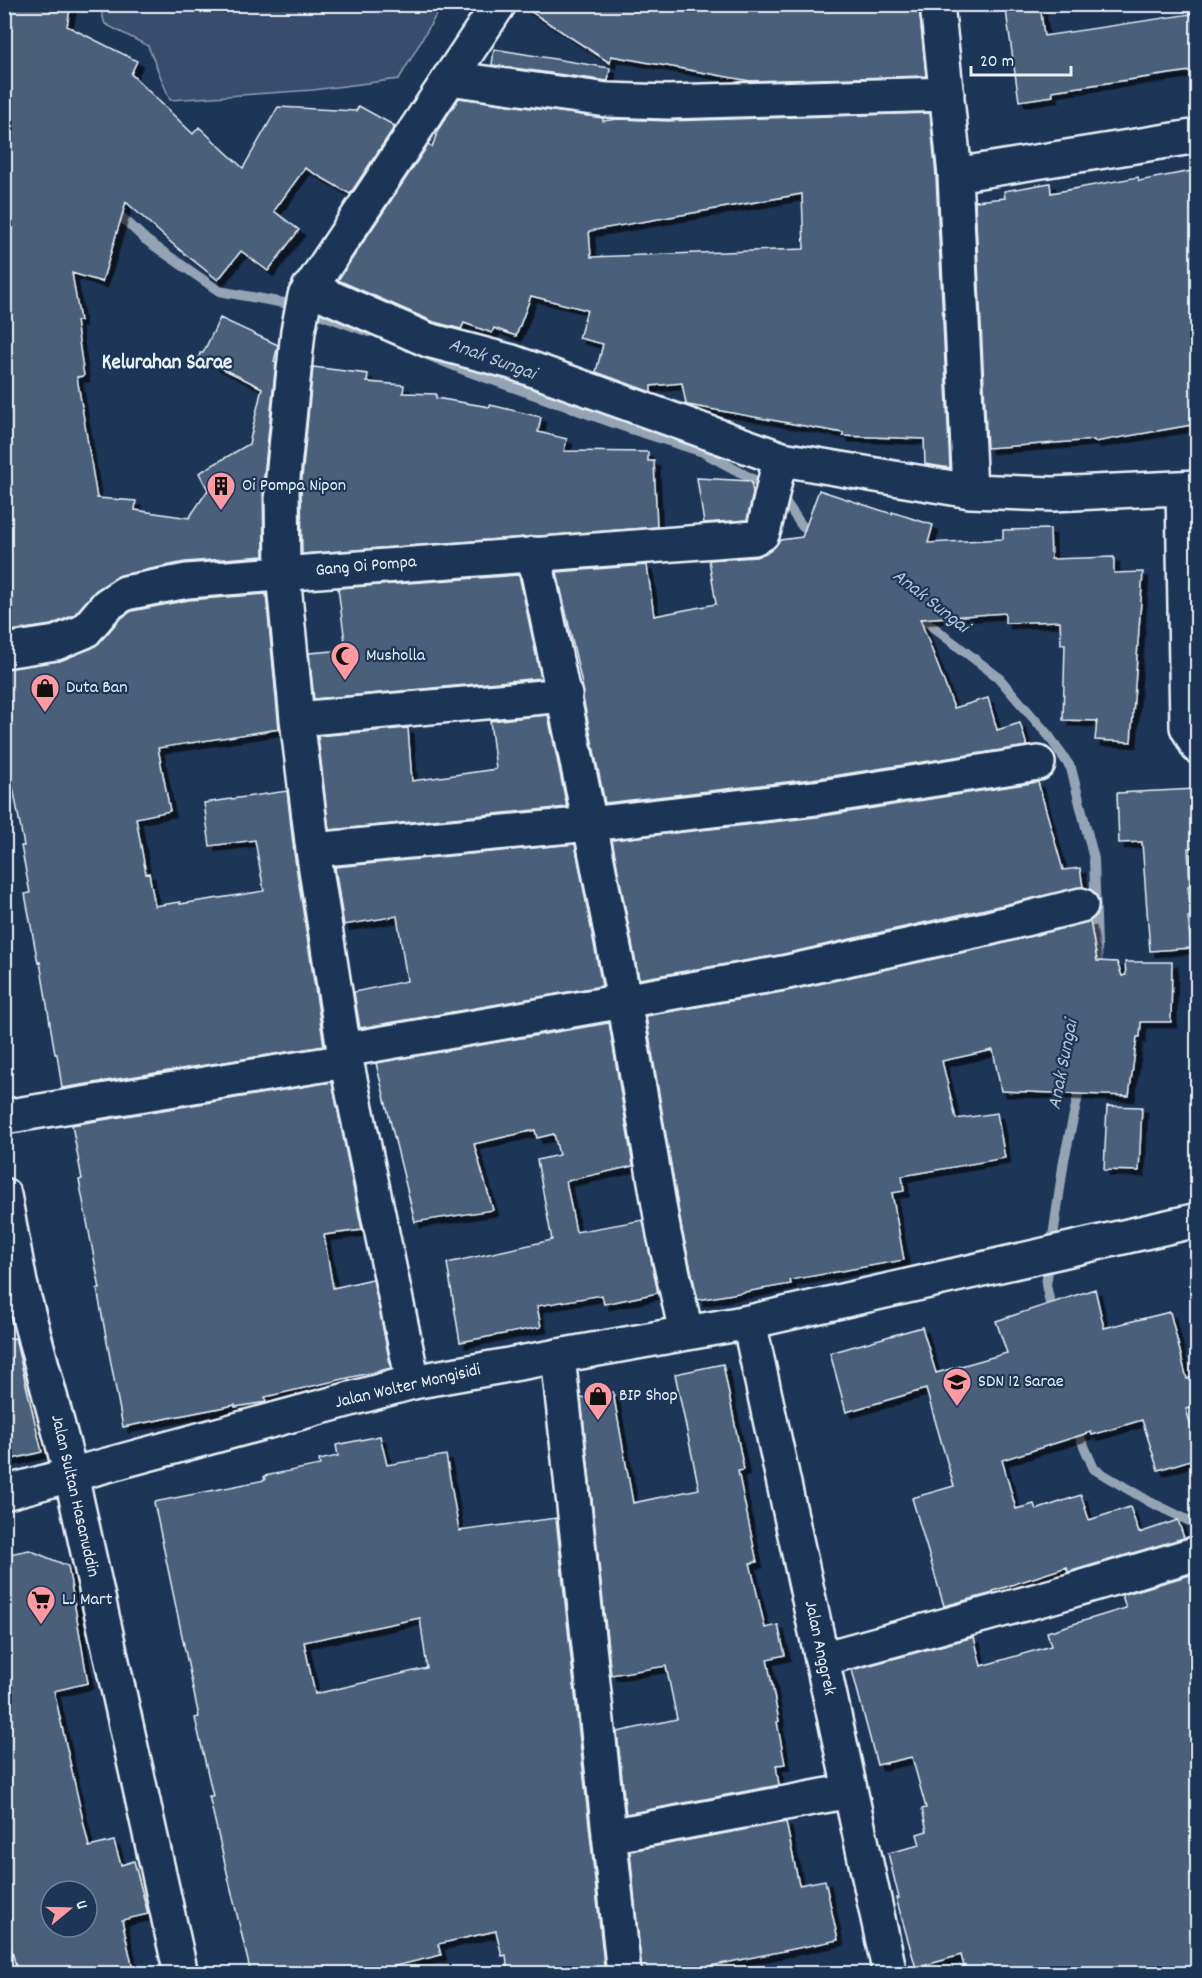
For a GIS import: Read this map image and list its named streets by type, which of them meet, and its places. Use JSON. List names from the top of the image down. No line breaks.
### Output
{"streets":{"street":["Gang Oi Pompa","Jalan Wolter Mongisidi","Jalan Sultan Hasanuddin","Jalan Anggrek"]},"crossings":[["Jalan Wolter Mongisidi","Jalan Sultan Hasanuddin"],["Jalan Wolter Mongisidi","Jalan Anggrek"]],"districts":["Kelurahan Sarae"],"water":["Anak Sungai"],"places":{"building":["Oi Pompa Nipon"],"mosque":["Musholla"],"shop":["Duta Ban","BIP Shop"],"school or university":["SDN 12 Sarae"],"supermarket":["LJ Mart"]},"scale_bar":"20 m","north":"right"}
